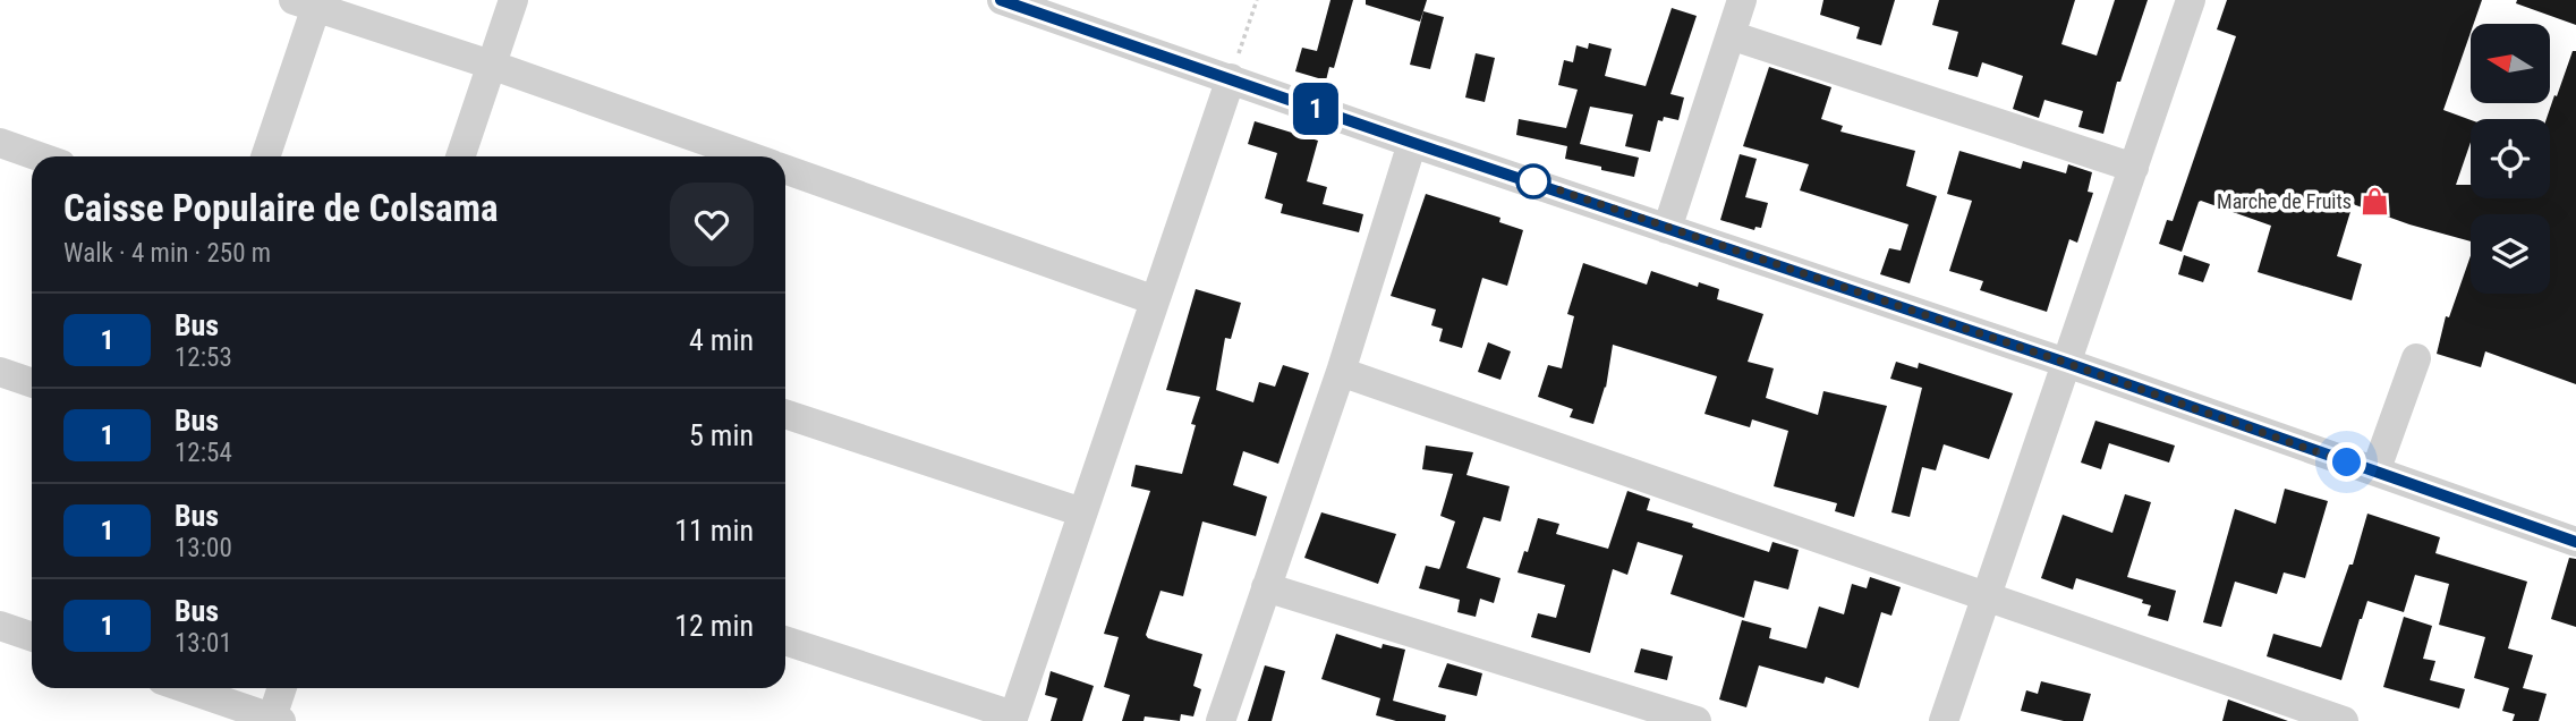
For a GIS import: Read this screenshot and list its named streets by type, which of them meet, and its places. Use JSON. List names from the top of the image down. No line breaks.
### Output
{"places":{"shop":["Marche de Fruits"]},"lines":["bus line 1"],"north":"left","page":{"on_map":"1","heading":["Caisse Populaire de Colsama","Walk · 4 min · 250 m"],"list":[{"mark":"1","name":"Bus","note":"12:53","value":"4 min"},{"mark":"1","name":"Bus","note":"12:54","value":"5 min"},{"mark":"1","name":"Bus","note":"13:00","value":"11 min"},{"mark":"1","name":"Bus","note":"13:01","value":"12 min"}]}}
